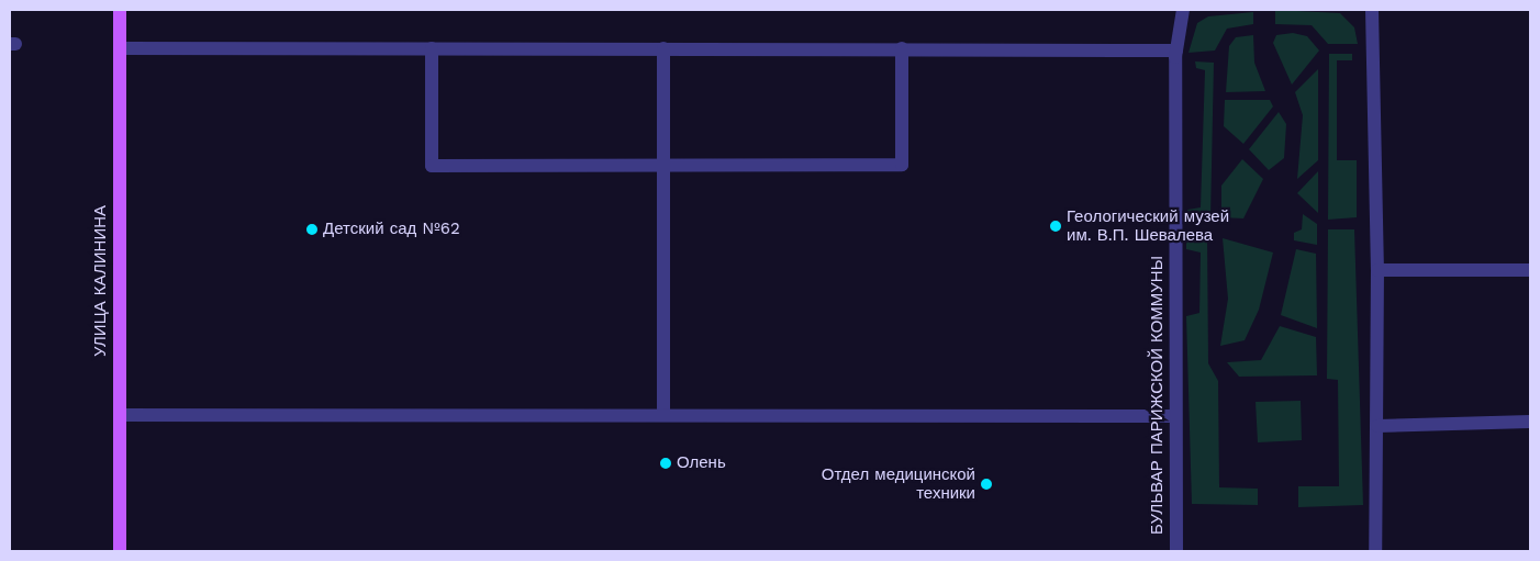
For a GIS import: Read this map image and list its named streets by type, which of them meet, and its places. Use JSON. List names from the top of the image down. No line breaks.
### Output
{"streets":{"main road":["УЛИЦА КАЛИНИНА"],"street":["БУЛЬВАР ПАРИЖСКОЙ КОММУНЫ"]},"places":["Геологический музей им. В.П. Шевалева","Детский сад №62","Олень","Отдел медицинской техники"]}
